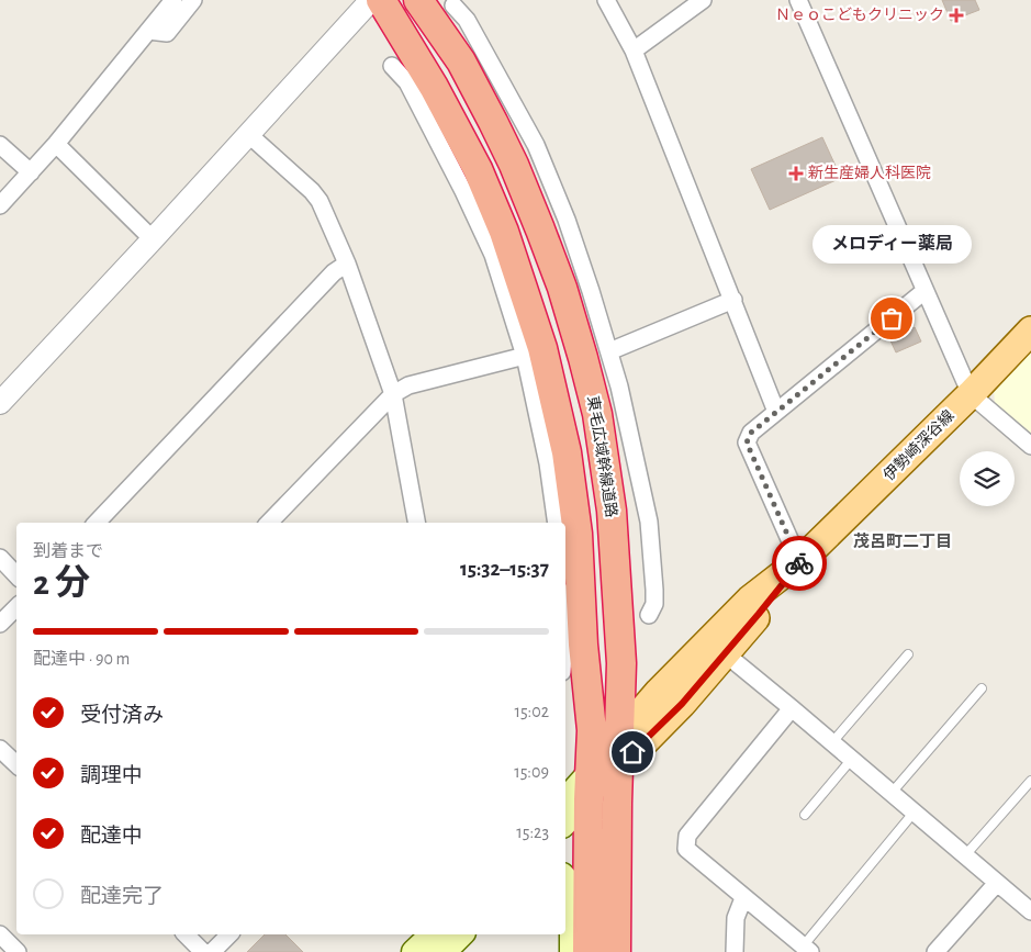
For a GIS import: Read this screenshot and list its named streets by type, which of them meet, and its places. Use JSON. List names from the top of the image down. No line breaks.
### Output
{"streets":{"highway":["東毛広域幹線道路"],"main road":["伊勢崎深谷線"]},"crossings":[["伊勢崎深谷線","東毛広域幹線道路"]],"districts":["茂呂町二丁目"],"places":{"health":["Ｎｅｏこどもクリニック","新生産婦人科医院"],"other":["メロディー薬局"]},"page":{"bubble":"メロディー薬局","heading":["2 分","到着まで","15:32–15:37"],"bar":"配達中 · 90 m","list":[["受付済み","15:02"],["調理中","15:09"],["配達中","15:23"],"配達完了"]}}
